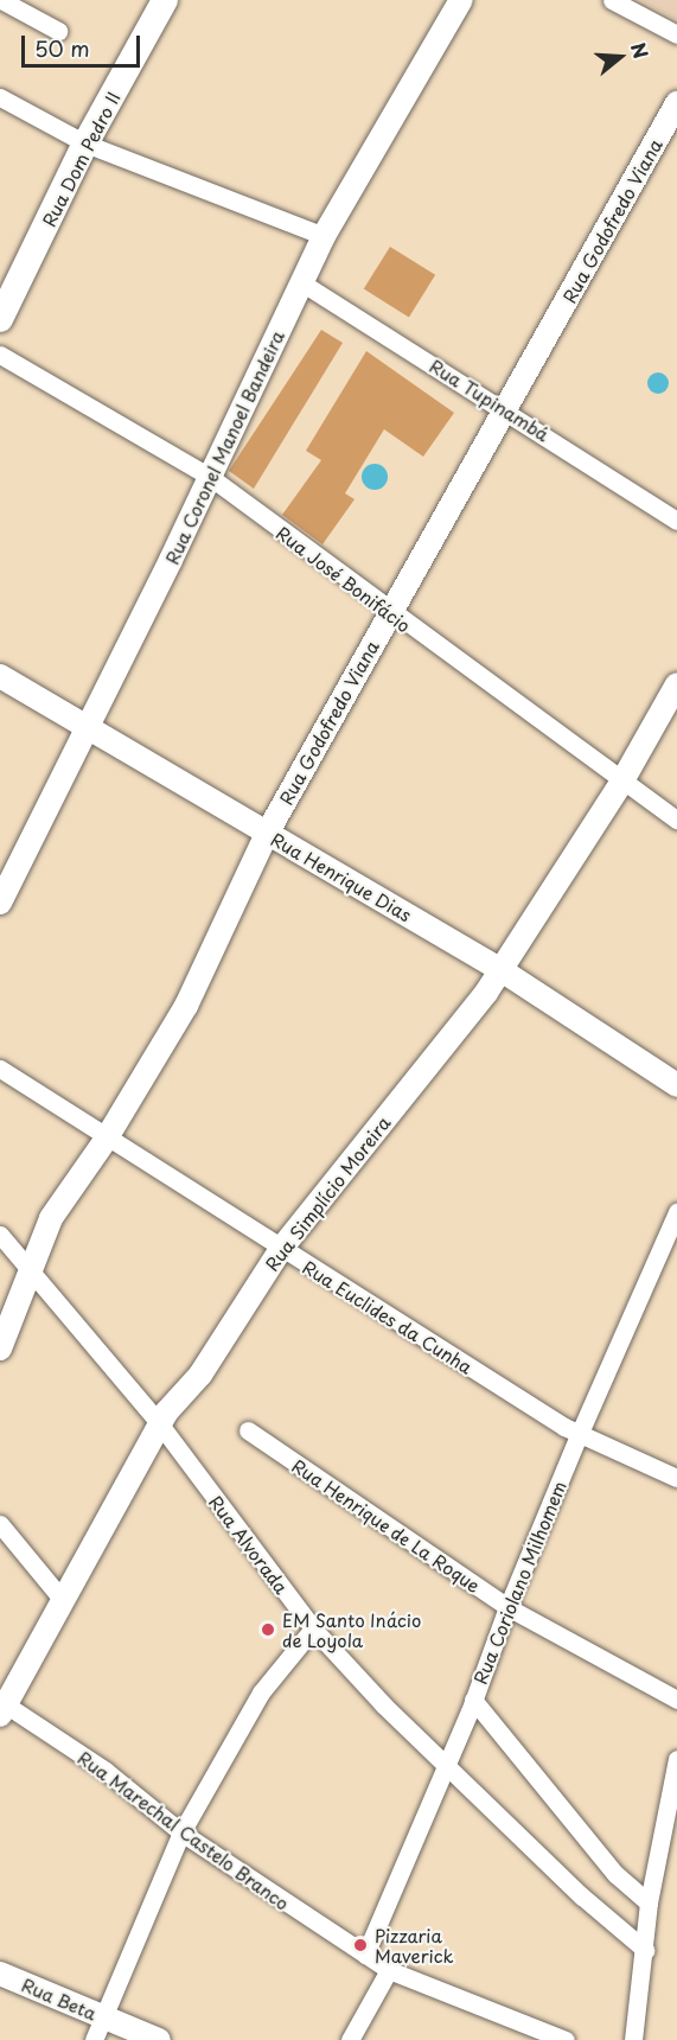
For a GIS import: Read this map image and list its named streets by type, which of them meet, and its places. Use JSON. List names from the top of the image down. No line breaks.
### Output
{"streets":{"main road":["Rua Dom Pedro II"],"street":["Rua Godofredo Viana","Rua Tupinambá","Rua Coronel Manoel Bandeira","Rua José Bonifácio","Rua Henrique Dias","Rua Simplício Moreira","Rua Euclides da Cunha","Rua Henrique de La Roque","Rua Alvorada","Rua Coriolano Milhomem","Rua Marechal Castelo Branco","Rua Beta"]},"crossings":[["Rua Godofredo Viana","Rua Tupinambá"],["Rua Godofredo Viana","Rua José Bonifácio"],["Rua Godofredo Viana","Rua Henrique Dias"],["Rua Godofredo Viana","Rua Euclides da Cunha"],["Rua Godofredo Viana","Rua Alvorada"],["Rua Tupinambá","Rua Coronel Manoel Bandeira"],["Rua Coronel Manoel Bandeira","Rua José Bonifácio"],["Rua Coronel Manoel Bandeira","Rua Henrique Dias"],["Rua José Bonifácio","Rua Simplício Moreira"],["Rua Henrique Dias","Rua Simplício Moreira"],["Rua Simplício Moreira","Rua Euclides da Cunha"],["Rua Simplício Moreira","Rua Alvorada"],["Rua Simplício Moreira","Rua Marechal Castelo Branco"],["Rua Euclides da Cunha","Rua Coriolano Milhomem"],["Rua Henrique de La Roque","Rua Coriolano Milhomem"],["Rua Alvorada","Rua Coriolano Milhomem"],["Rua Coriolano Milhomem","Rua Marechal Castelo Branco"]],"places":["EM Santo Inácio de Loyola","Pizzaria Maverick"],"scale_bar":"50 m","north":"right"}
